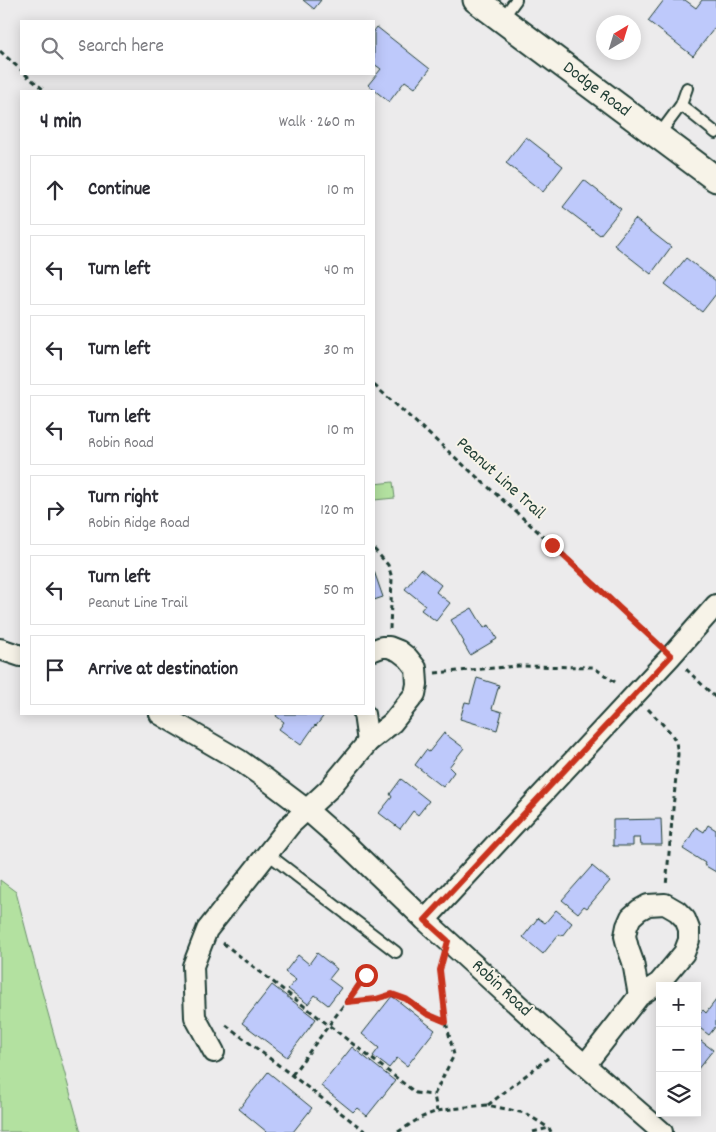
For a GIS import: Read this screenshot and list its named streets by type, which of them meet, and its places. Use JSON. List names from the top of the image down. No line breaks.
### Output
{"streets":{"street":["Dodge Road","Robin Road"],"path":["Peanut Line Trail"]},"north":"top right","page":{"search":"Search here","heading":["4 min","Walk · 260 m"],"list":[["Continue","10 m"],["Turn left","40 m"],["Turn left","30 m"],["Turn left","Robin Road","10 m"],["Turn right","Robin Ridge Road","120 m"],["Turn left","Peanut Line Trail","50 m"],"Arrive at destination"],"map_buttons":["+","−"]}}
